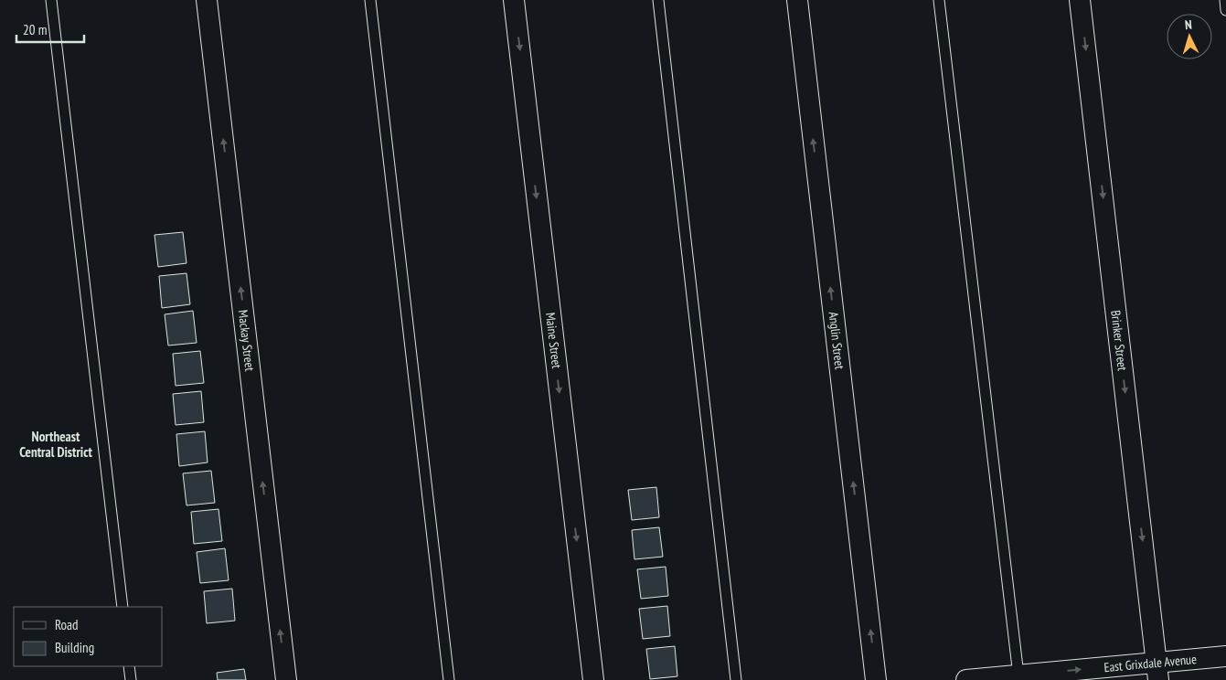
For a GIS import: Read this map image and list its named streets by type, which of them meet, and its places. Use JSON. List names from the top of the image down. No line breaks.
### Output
{"streets":{"street":["Mackay Street","Maine Street","Anglin Street","Brinker Street","East Grixdale Avenue"]},"crossings":[["Brinker Street","East Grixdale Avenue"]],"one_way":["Mackay Street","Maine Street","Anglin Street","Brinker Street","East Grixdale Avenue"],"districts":["Northeast Central District"],"legend":["Road","Building"],"scale_bar":"20 m","north":"top"}
